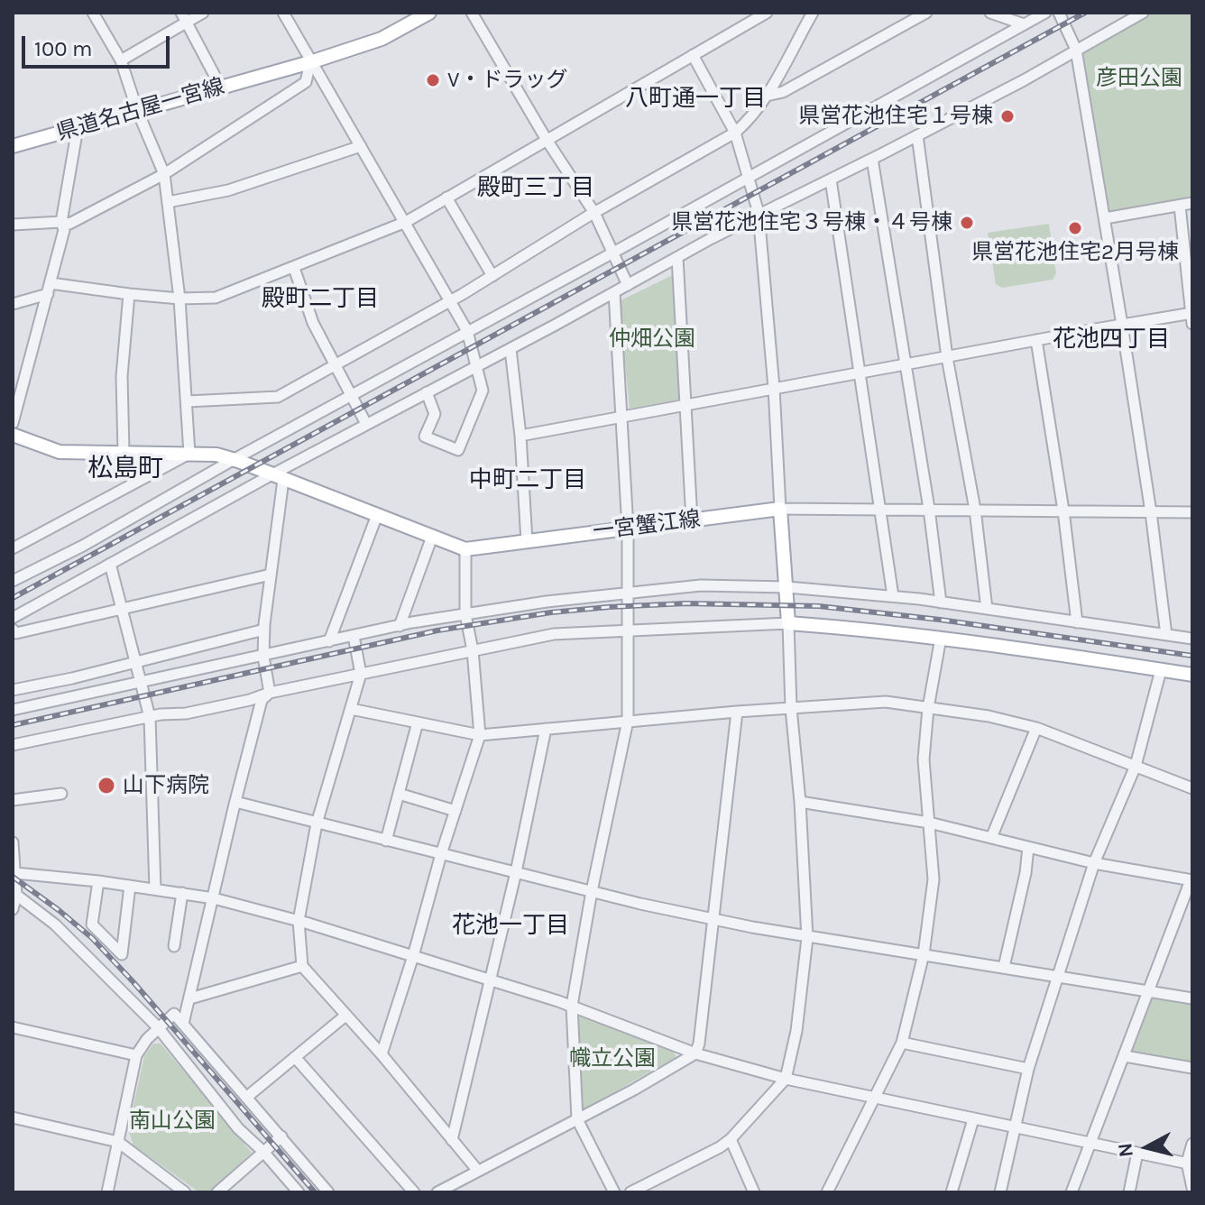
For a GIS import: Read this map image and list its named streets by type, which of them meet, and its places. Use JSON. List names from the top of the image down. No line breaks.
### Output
{"streets":{"main road":["県道名古屋一宮線","一宮蟹江線"]},"districts":["八町通一丁目","殿町三丁目","殿町二丁目","花池四丁目","松島町","中町二丁目","花池一丁目"],"parks":["彦田公園","仲畑公園","幟立公園","南山公園"],"places":["V・ドラッグ","県営花池住宅１号棟","県営花池住宅３号棟・４号棟","県営花池住宅2月号棟","山下病院"],"scale_bar":"100 m","north":"left"}
